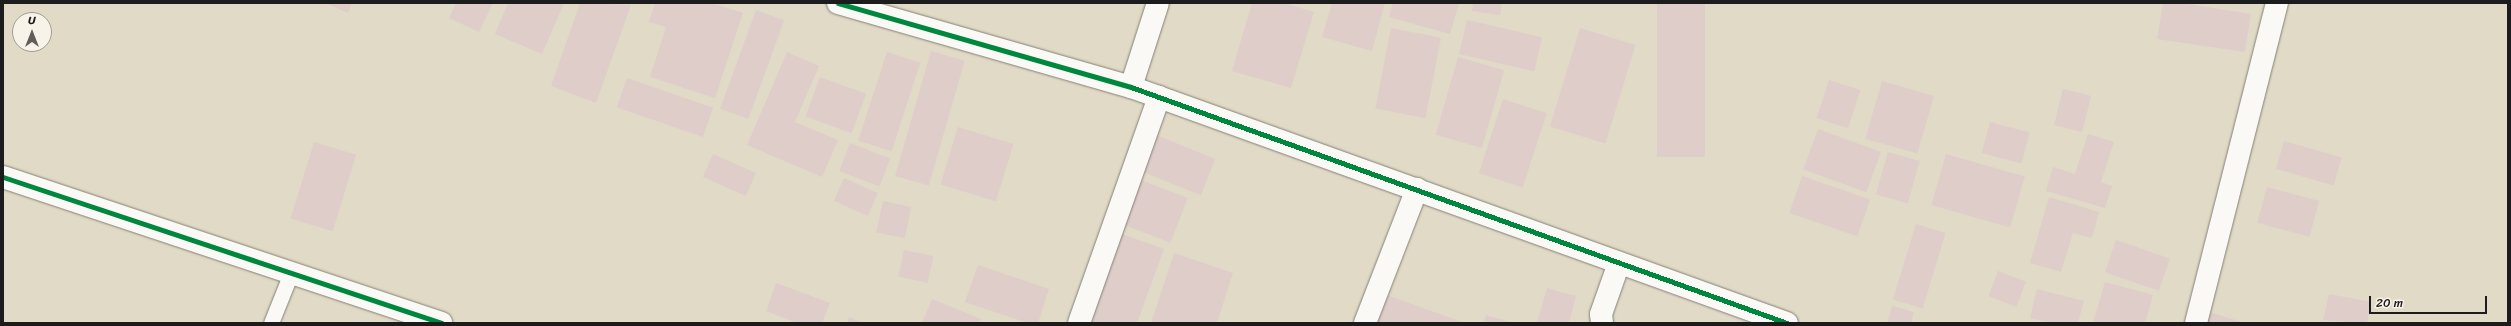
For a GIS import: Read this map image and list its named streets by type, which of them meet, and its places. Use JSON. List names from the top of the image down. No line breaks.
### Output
{"scale_bar":"20 m","north":"top"}
